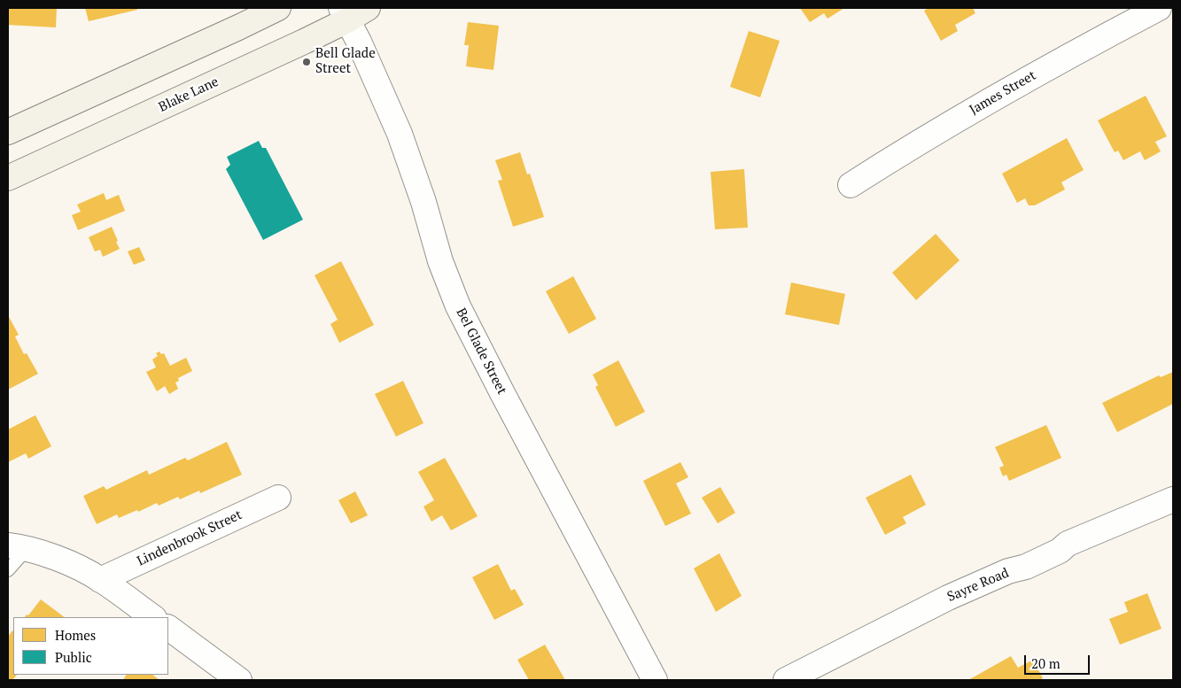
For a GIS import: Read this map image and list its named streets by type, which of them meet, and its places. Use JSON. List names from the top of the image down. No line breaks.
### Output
{"streets":{"main road":["Blake Lane"],"street":["James Street","Bel Glade Street","Lindenbrook Street","Sayre Road"]},"crossings":[["Blake Lane","Bel Glade Street"]],"places":["Bell Glade Street"],"legend":["Homes","Public"],"scale_bar":"20 m"}
